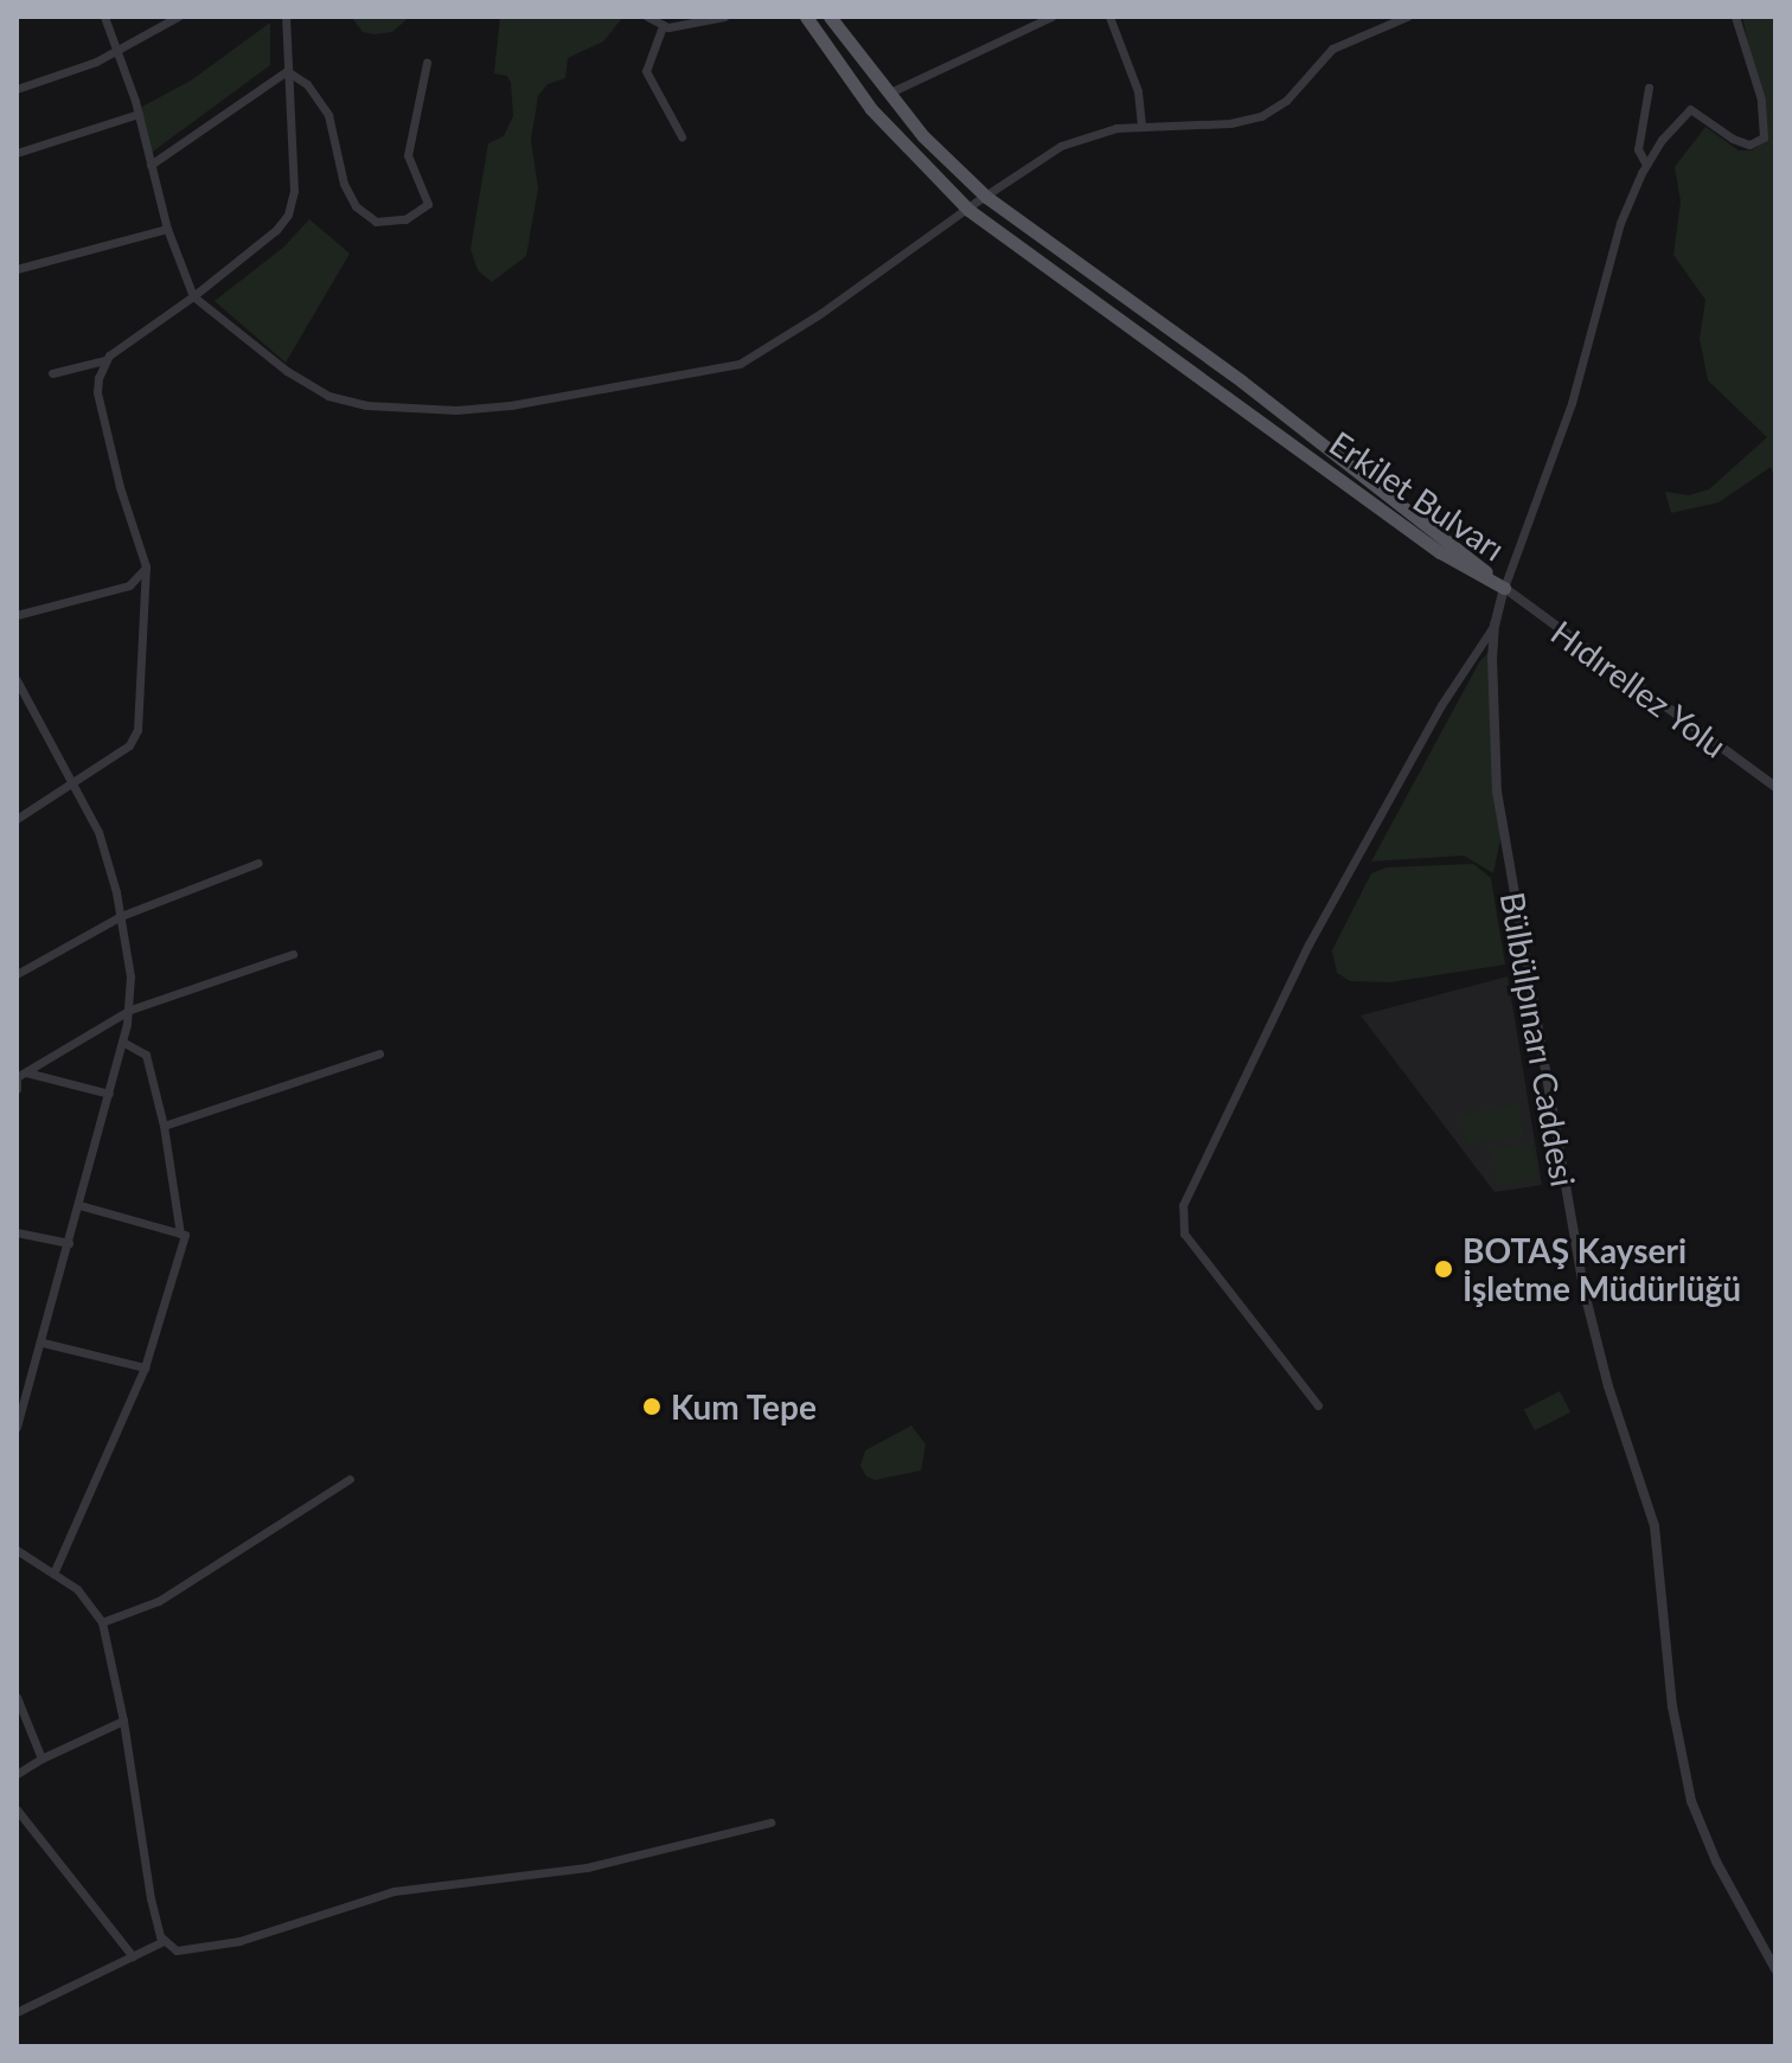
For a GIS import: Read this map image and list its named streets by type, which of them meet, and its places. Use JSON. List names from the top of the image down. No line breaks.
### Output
{"streets":{"main road":["Erkilet Bulvarı"],"street":["Hıdırellez Yolu","Bülbülpınarı Caddesi"]},"crossings":[["Erkilet Bulvarı","Hıdırellez Yolu"],["Erkilet Bulvarı","Bülbülpınarı Caddesi"],["Hıdırellez Yolu","Bülbülpınarı Caddesi"]],"places":["BOTAŞ Kayseri İşletme Müdürlüğü","Kum Tepe"]}
